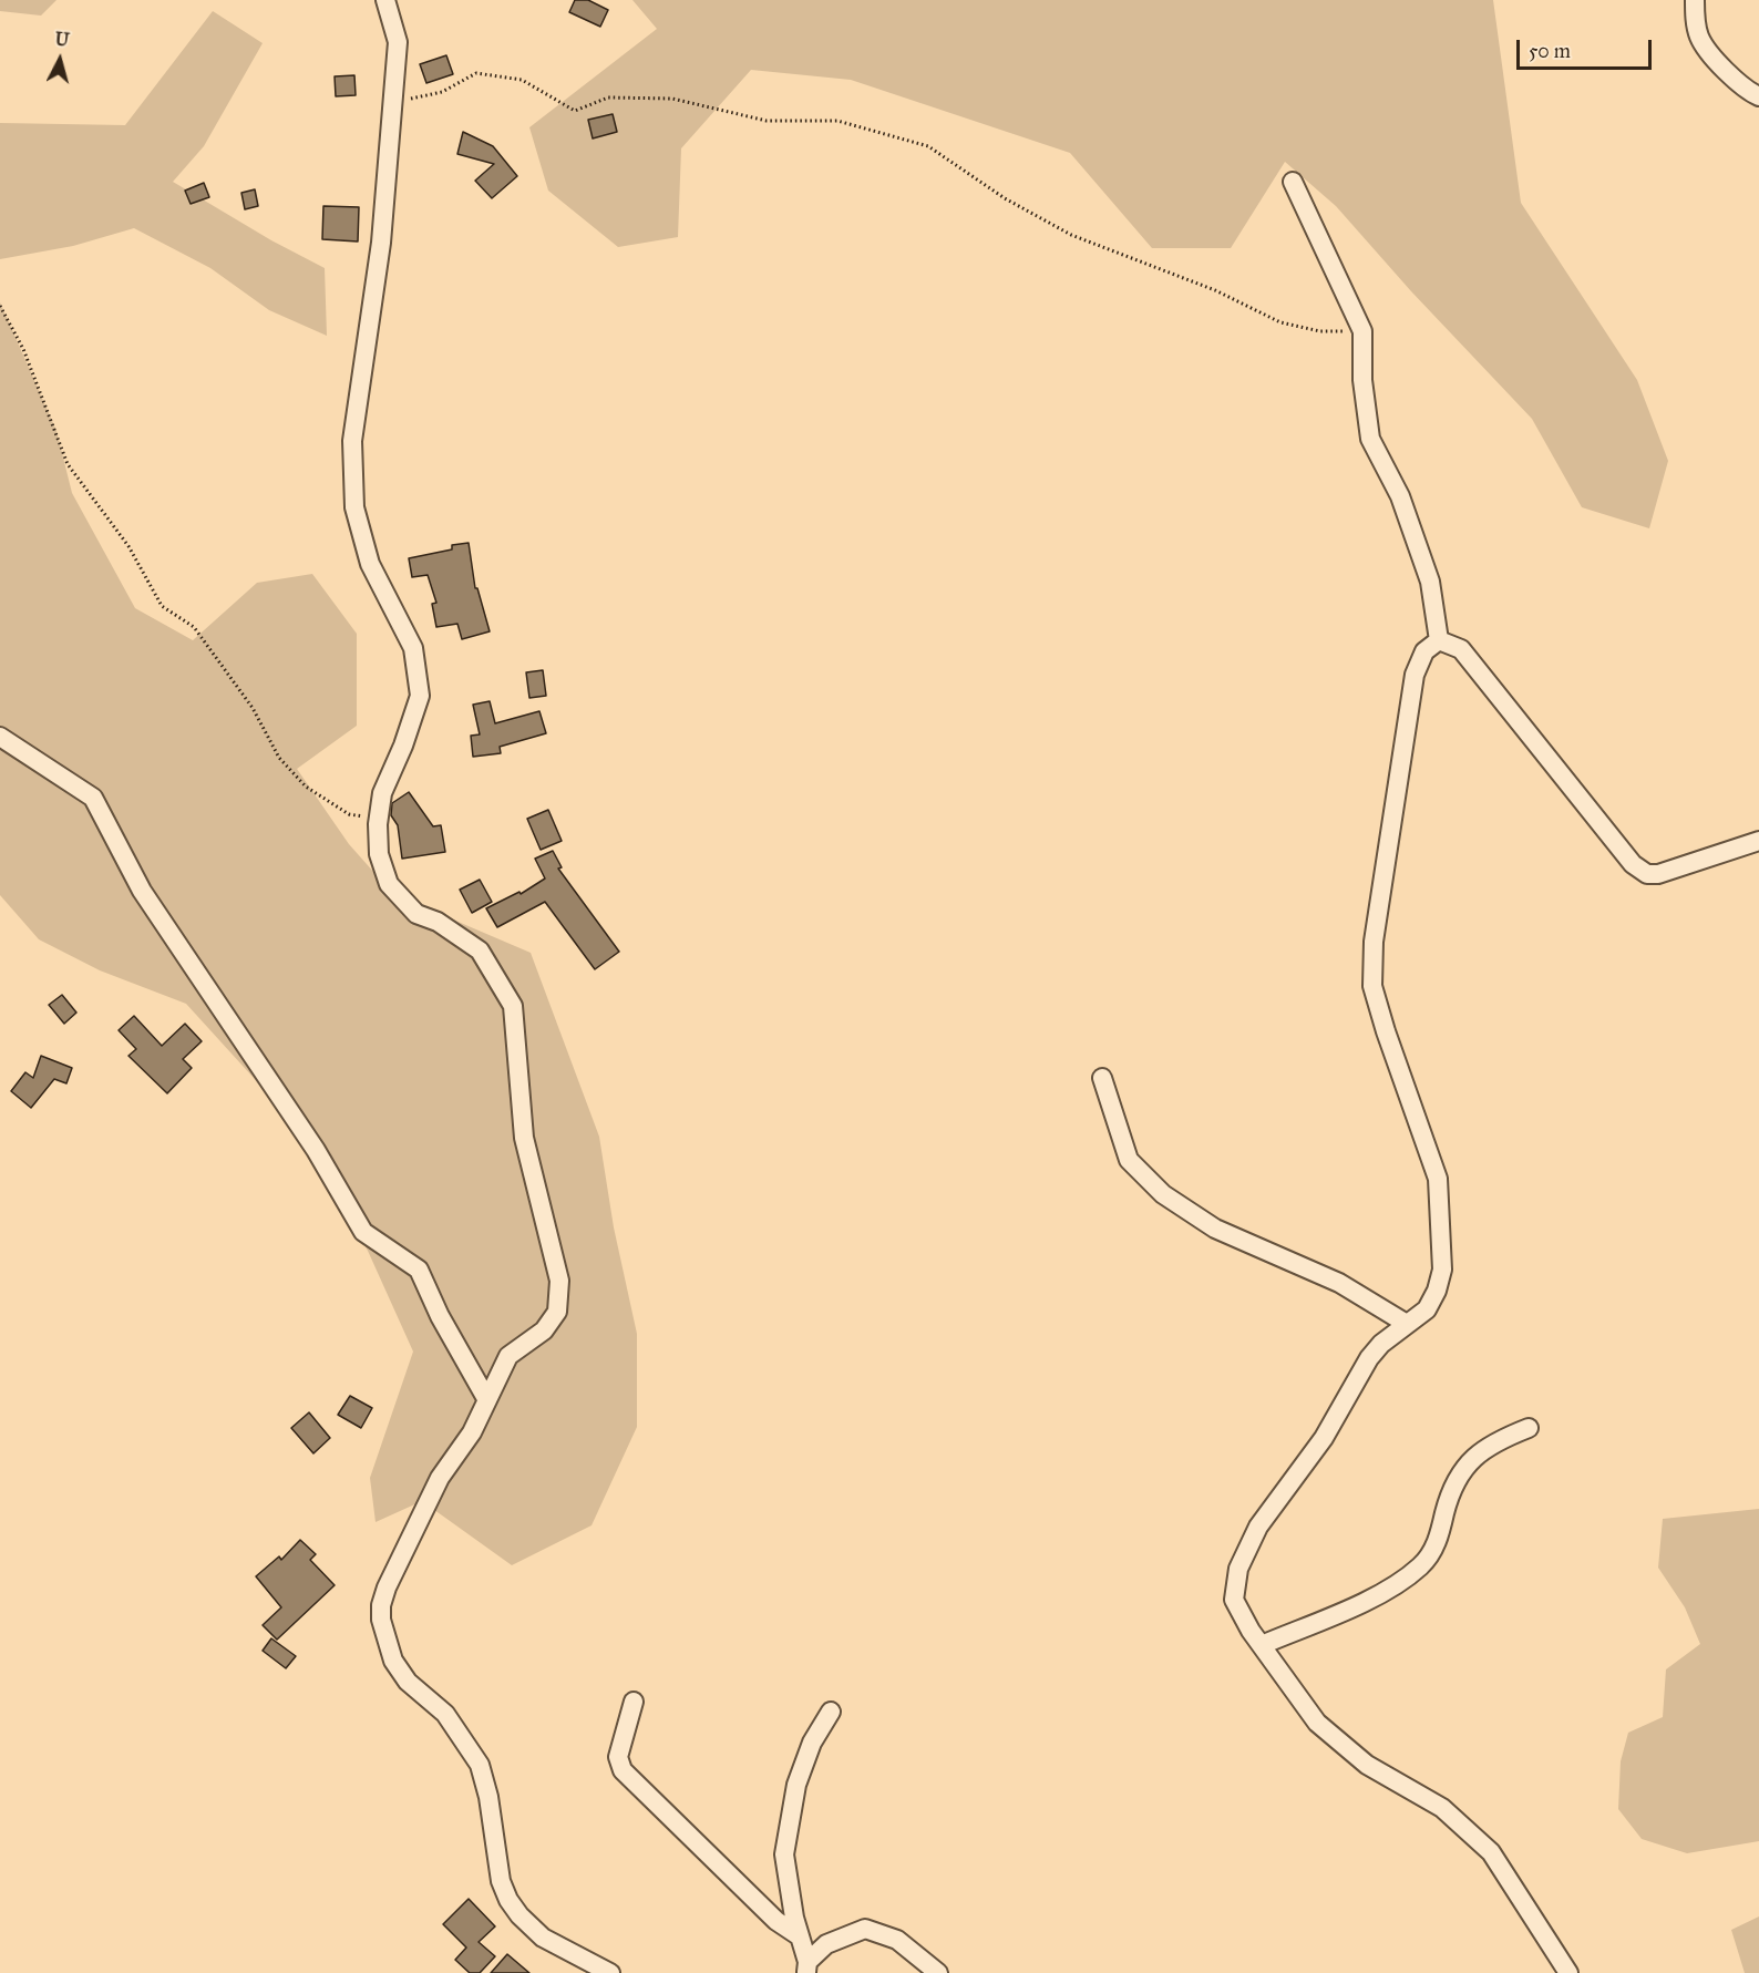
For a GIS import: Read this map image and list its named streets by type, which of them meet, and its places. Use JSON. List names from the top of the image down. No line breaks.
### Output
{"scale_bar":"50 m","north":"top"}
